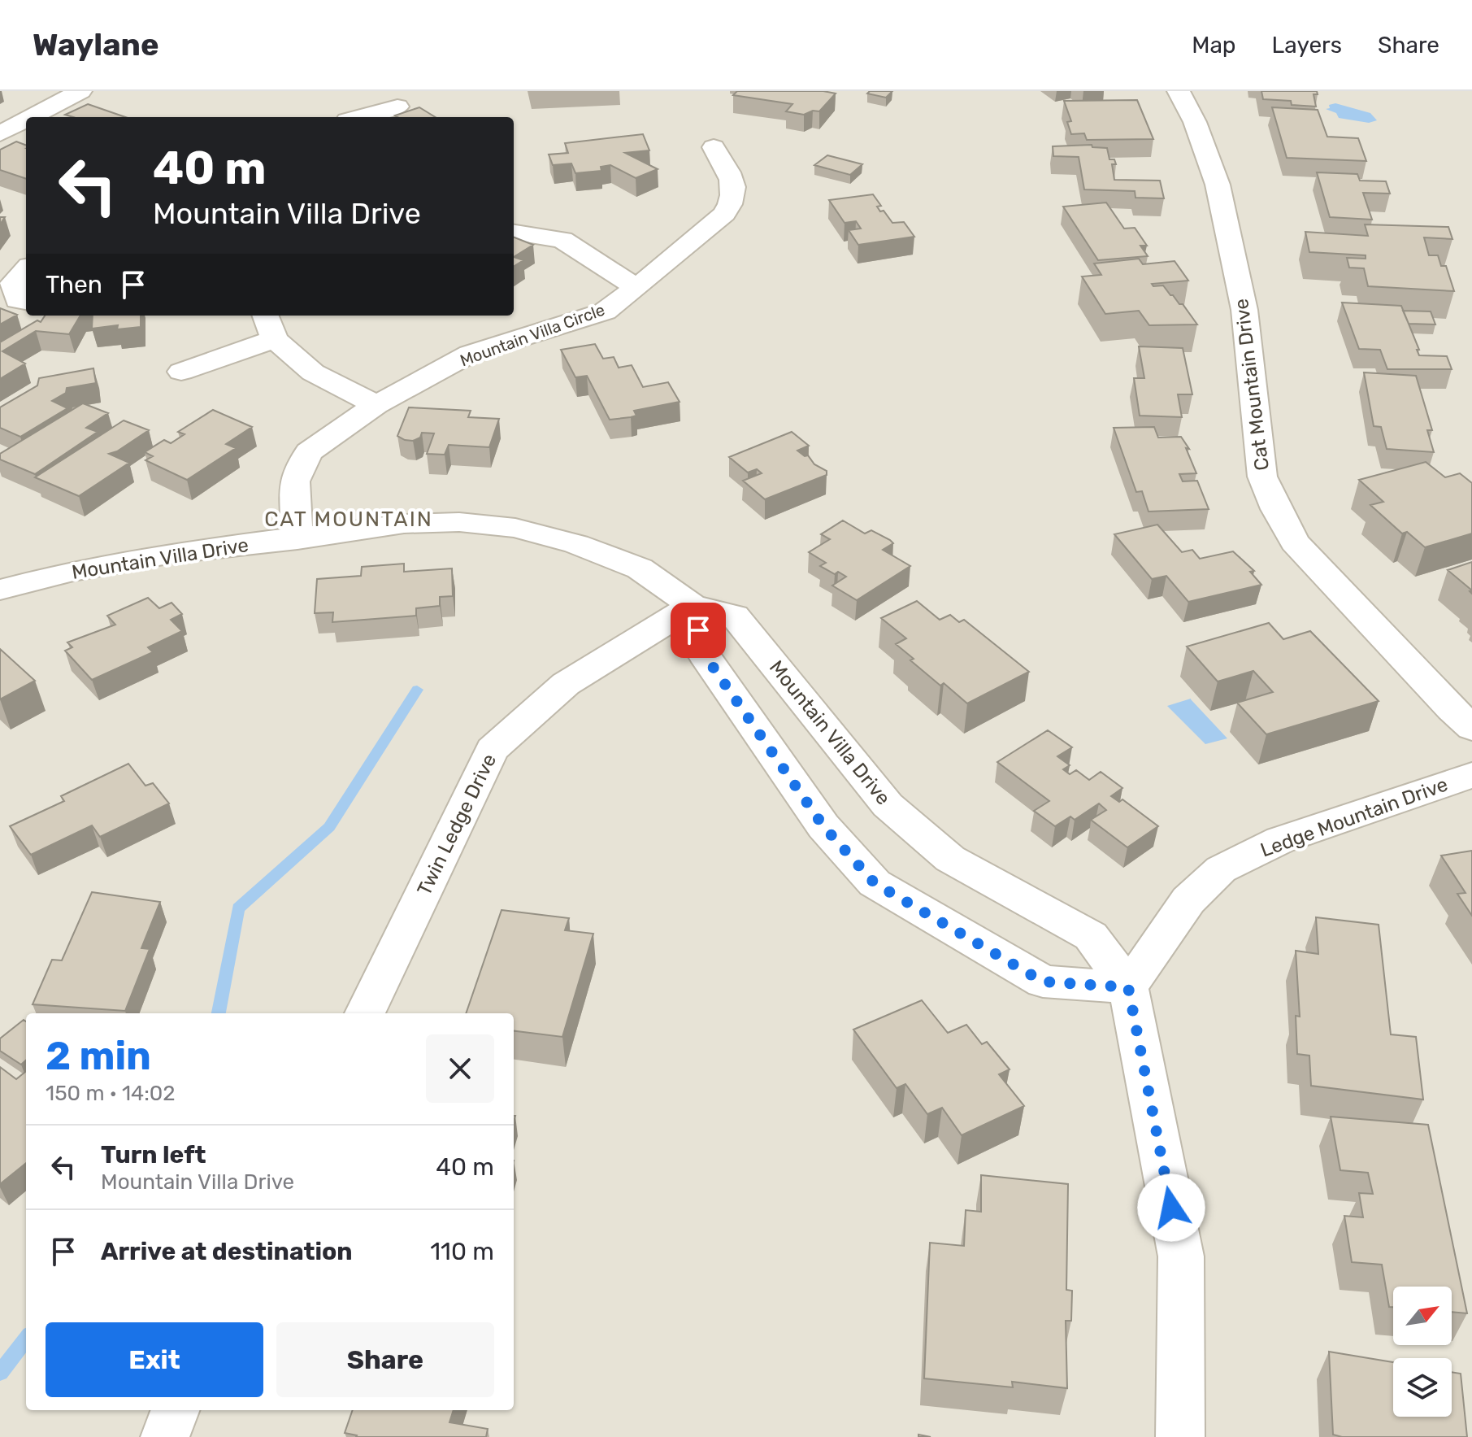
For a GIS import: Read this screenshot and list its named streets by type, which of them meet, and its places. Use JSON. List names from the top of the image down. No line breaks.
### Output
{"streets":{"street":["Mountain Villa Circle","Cat Mountain Drive","Mountain Villa Drive","Ledge Mountain Drive","Twin Ledge Drive"]},"crossings":[["Mountain Villa Circle","Mountain Villa Drive"],["Mountain Villa Drive","Ledge Mountain Drive"],["Mountain Villa Drive","Twin Ledge Drive"]],"districts":["CAT MOUNTAIN"],"north":"top right","page":{"header":"Waylane","nav":["Map","Layers","Share"],"turn":["40 m","Mountain Villa Drive"],"then":"Then","heading":["2 min","150 m · 14:02"],"list":[{"name":"Turn left","note":"Mountain Villa Drive","value":"40 m"},{"name":"Arrive at destination","value":"110 m"}],"buttons":["Exit","Share"]}}
